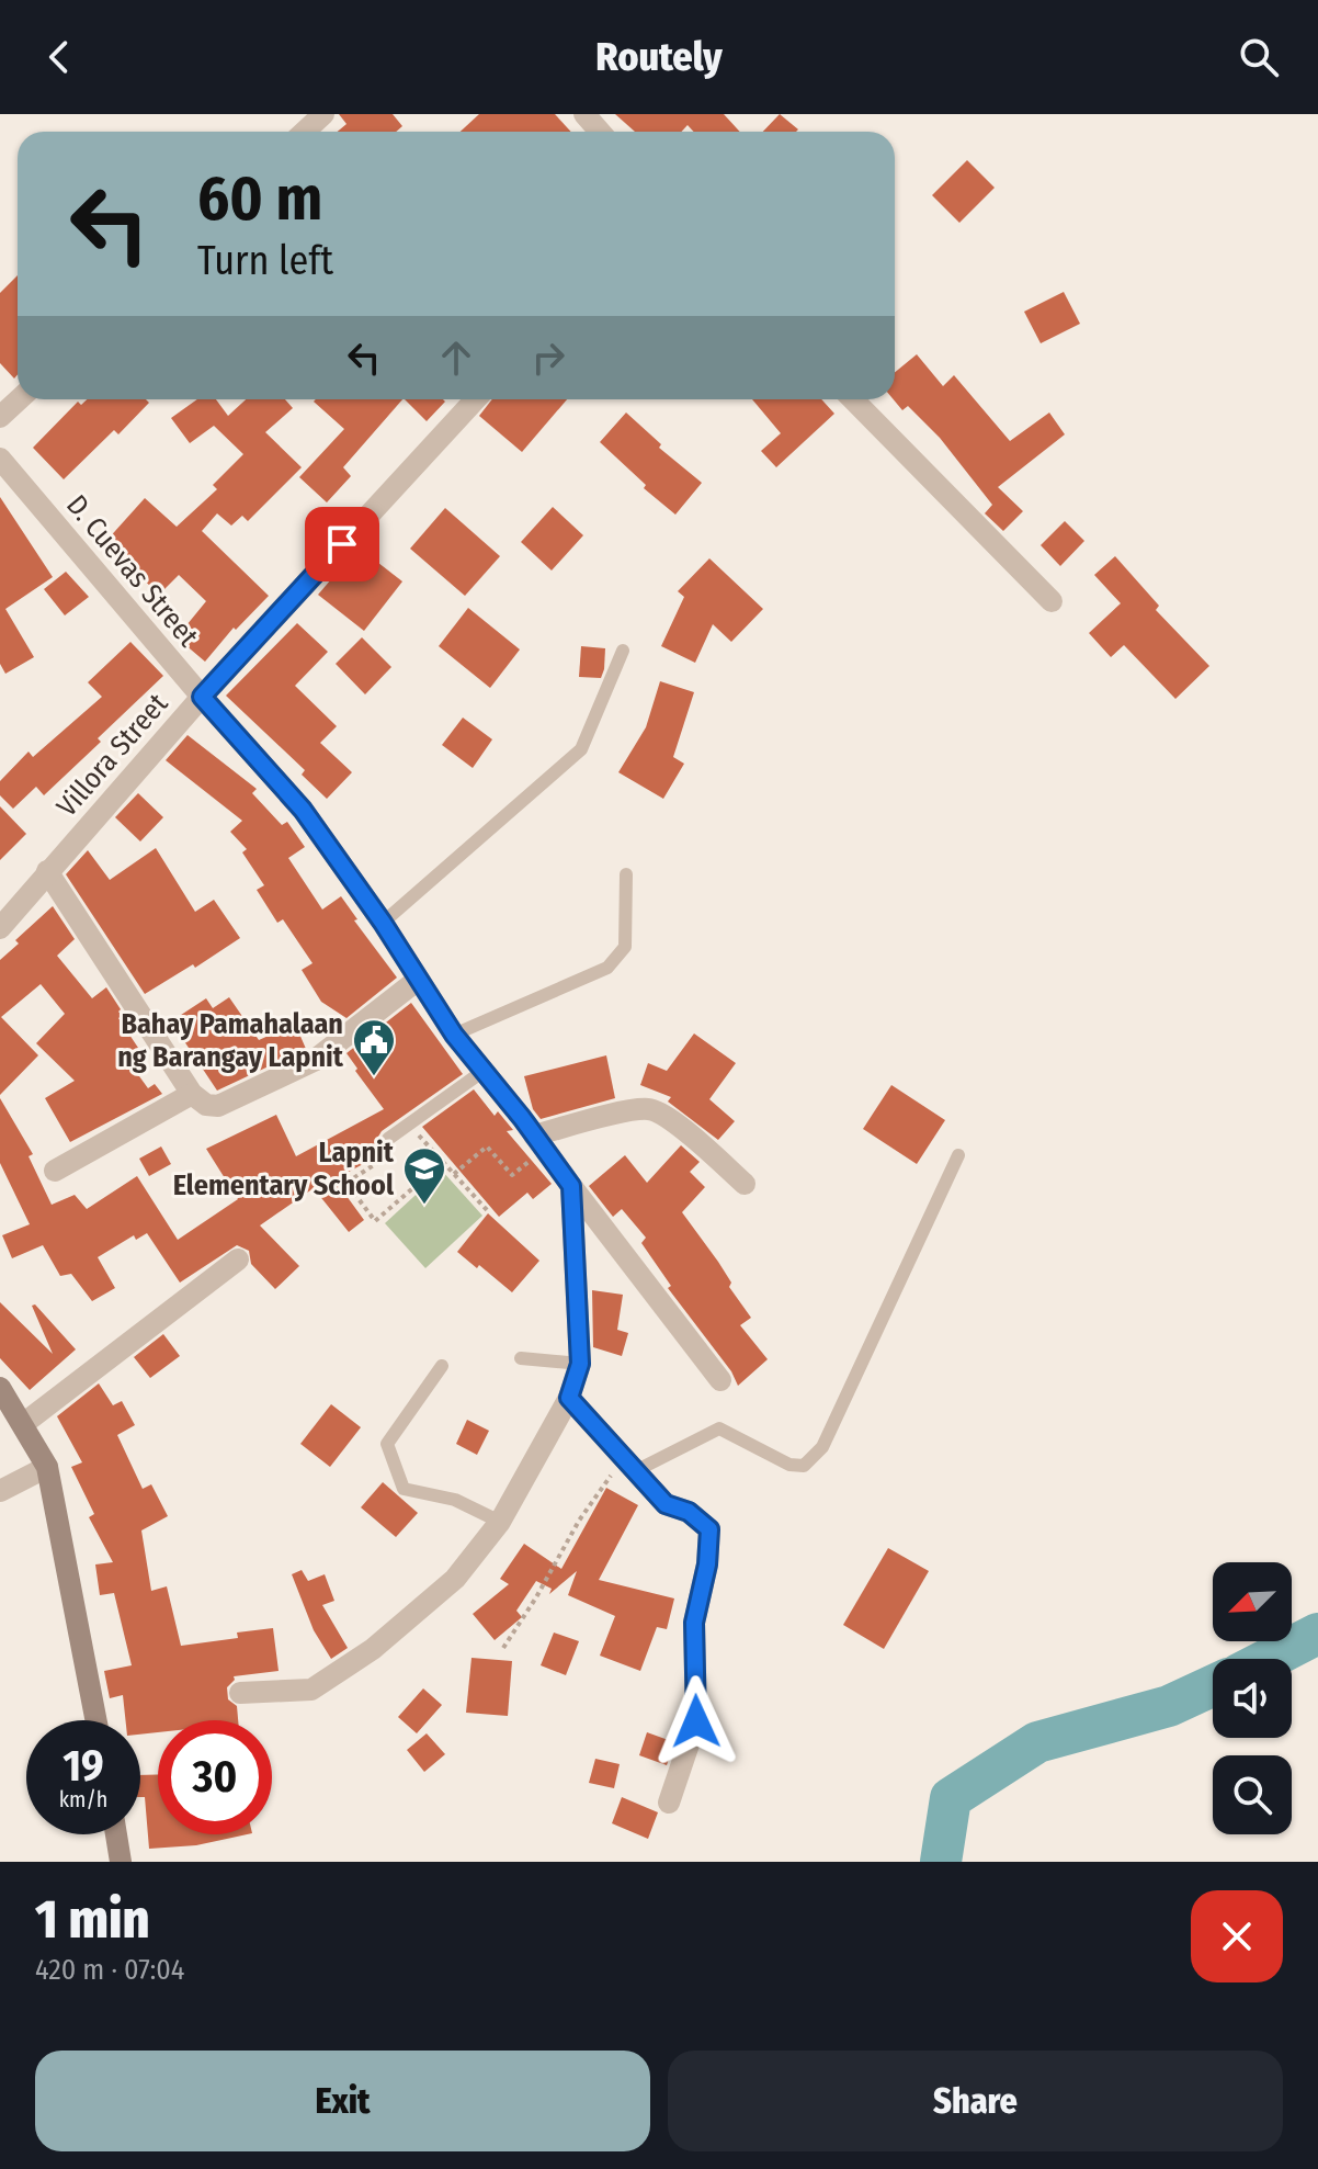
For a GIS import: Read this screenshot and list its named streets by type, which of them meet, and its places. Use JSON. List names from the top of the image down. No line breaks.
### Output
{"streets":{"street":["D. Cuevas Street","Villora Street"]},"crossings":[["D. Cuevas Street","Villora Street"]],"places":{"public building":["Bahay Pamahalaan ng Barangay Lapnit"],"school or university":["Lapnit Elementary School"]},"north":"bottom left","page":{"header":"Routely","turn":["60 m","Turn left"],"speed":"19 km/h","limit":"30","heading":["1 min","420 m · 07:04"],"buttons":["Exit","Share"]}}
